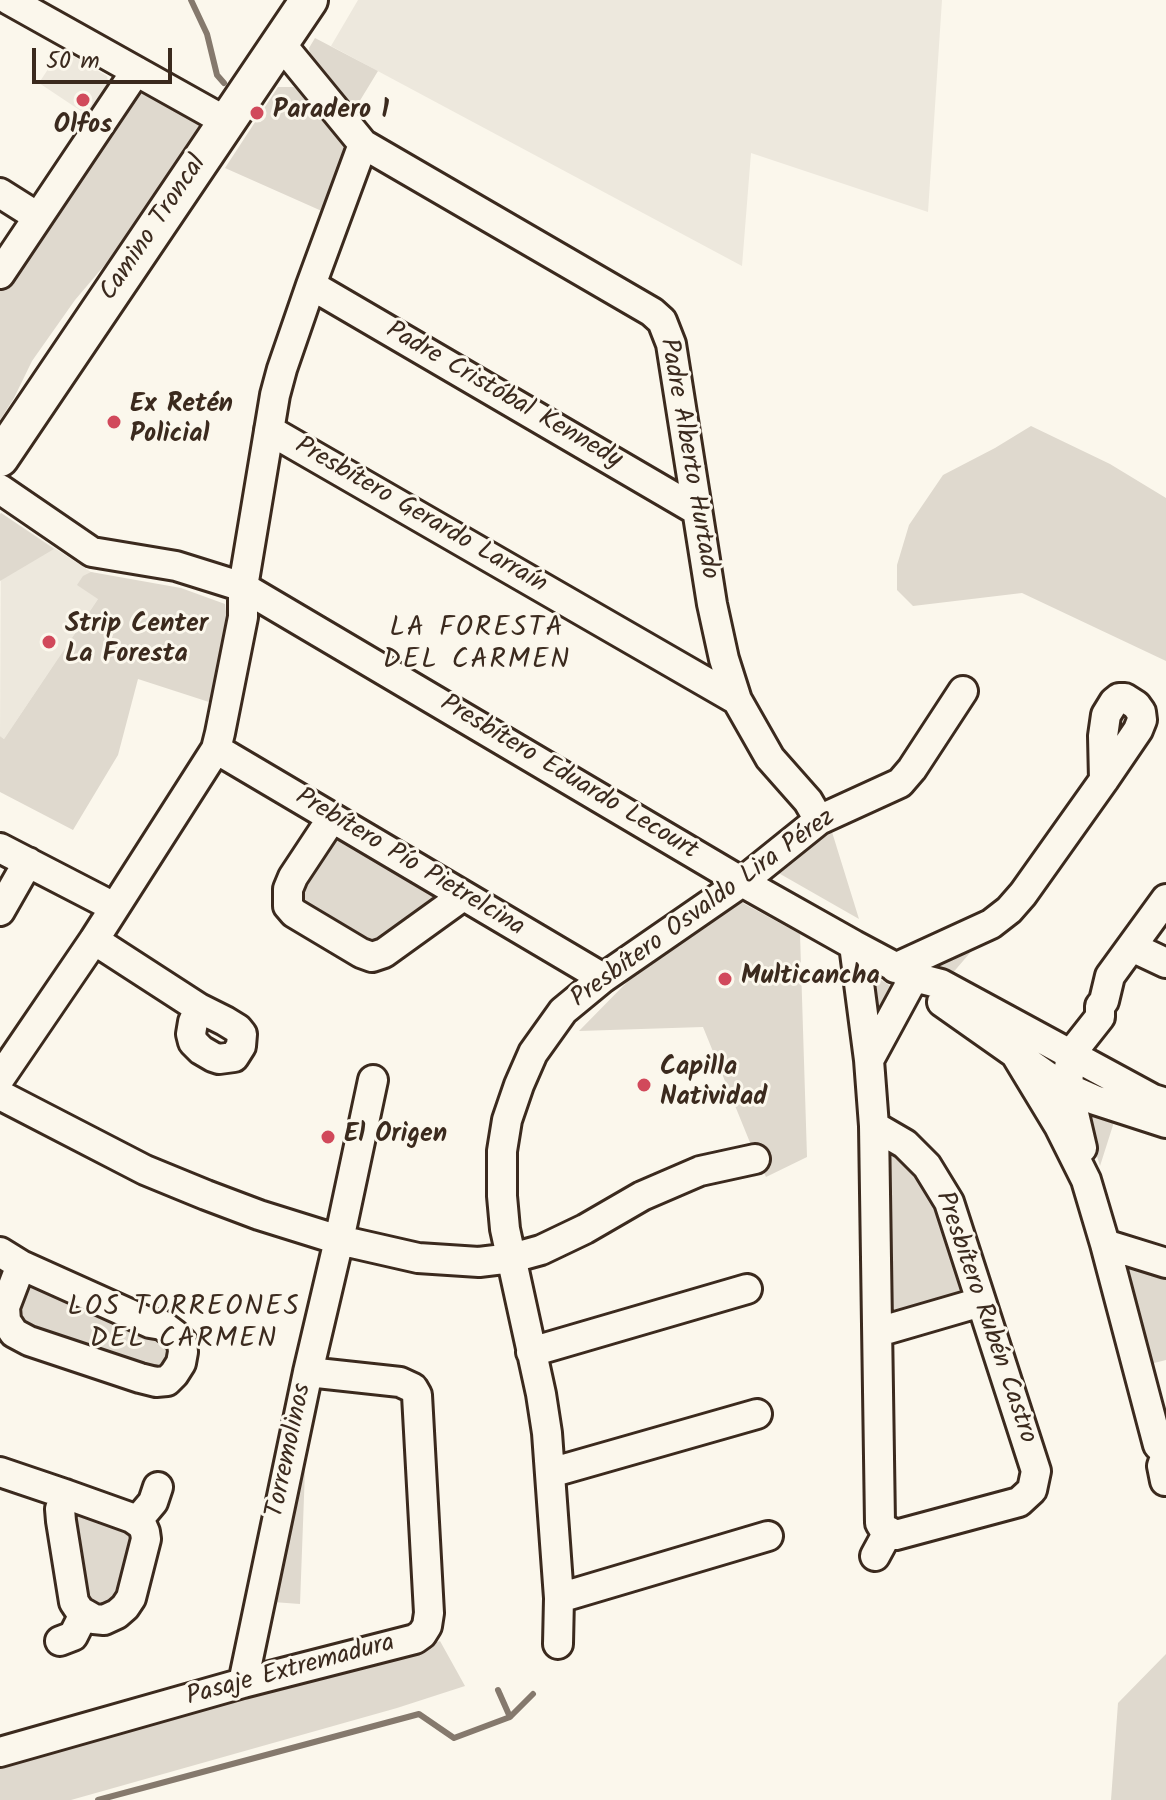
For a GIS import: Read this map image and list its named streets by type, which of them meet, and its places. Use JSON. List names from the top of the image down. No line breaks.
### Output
{"streets":{"main road":["Camino Troncal"],"street":["Padre Cristóbal Kennedy","Padre Alberto Hurtado","Presbítero Gerardo Larraín","Presbítero Eduardo Lecourt","Prebítero Pío Pietrelcina","Presbítero Osvaldo Lira Pérez","Presbítero Rubén Castro","Torremolinos","Pasaje Extremadura"]},"crossings":[["Padre Cristóbal Kennedy","Padre Alberto Hurtado"],["Padre Alberto Hurtado","Presbítero Gerardo Larraín"],["Padre Alberto Hurtado","Presbítero Osvaldo Lira Pérez"],["Presbítero Eduardo Lecourt","Presbítero Osvaldo Lira Pérez"],["Presbítero Eduardo Lecourt","Presbítero Rubén Castro"],["Prebítero Pío Pietrelcina","Presbítero Osvaldo Lira Pérez"],["Torremolinos","Pasaje Extremadura"]],"districts":["LA FORESTA DEL CARMEN","LOS TORREONES DEL CARMEN"],"places":["Olfos","Paradero 1","Ex Retén Policial","Strip Center La Foresta","Multicancha","Capilla Natividad","El Origen"],"scale_bar":"50 m"}
